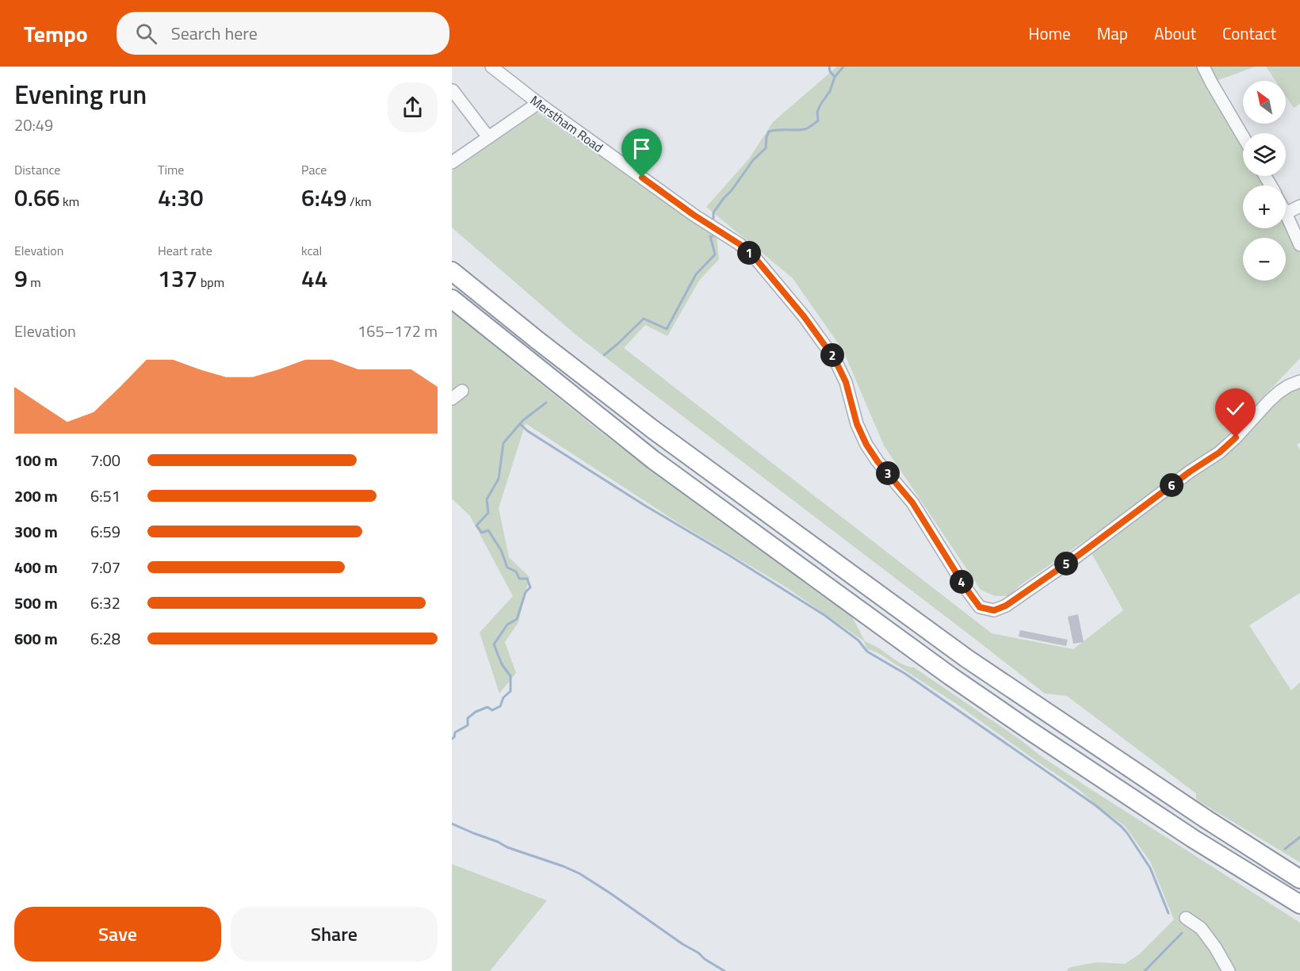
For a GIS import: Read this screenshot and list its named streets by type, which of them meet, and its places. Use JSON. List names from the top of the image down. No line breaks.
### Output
{"streets":{"street":["Merstham Road"]},"north":"top left","page":{"header":"Tempo","search":"Search here","nav":["Home","Map","About","Contact"],"heading":["Evening run","20:49"],"map_buttons":["+","−"],"stats":[["Distance","0.66 km"],["Time","4:30"],["Pace","6:49 /km"],["Elevation","9 m"],["Heart rate","137 bpm"],["kcal","44"]],"pins":["1","2","3","6","5","4"],"chart":["Elevation","165–172 m"],"list":[{"name":"100 m","note":"7:00"},{"name":"200 m","note":"6:51"},{"name":"300 m","note":"6:59"},{"name":"400 m","note":"7:07"},{"name":"500 m","note":"6:32"},{"name":"600 m","note":"6:28"}],"buttons":["Save","Share"]}}
